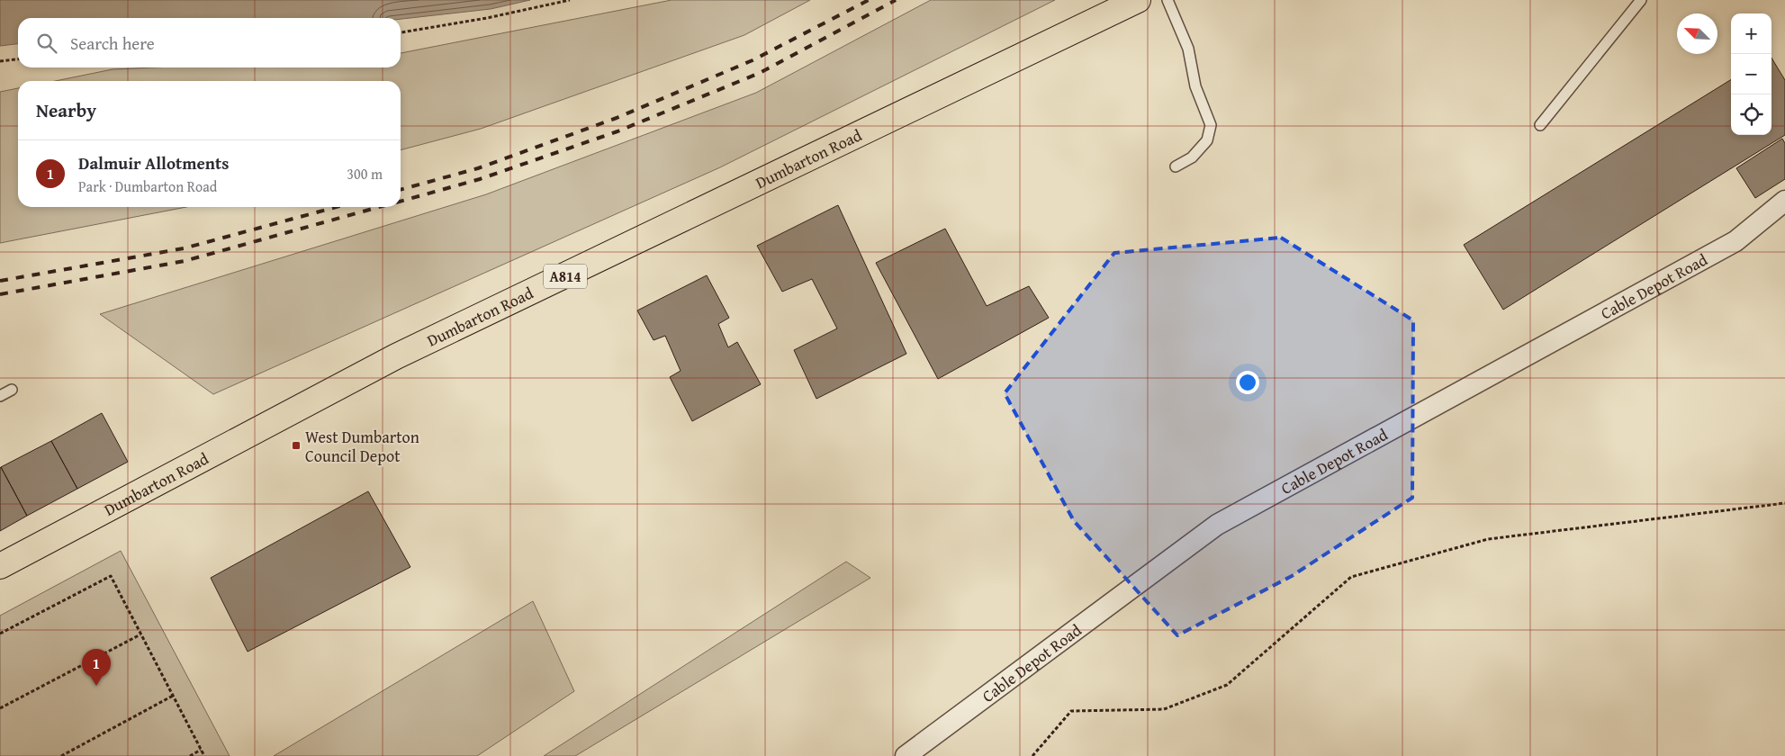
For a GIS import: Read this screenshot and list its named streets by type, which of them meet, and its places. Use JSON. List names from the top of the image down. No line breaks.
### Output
{"streets":{"main road":["Dumbarton Road","A814"],"street":["Cable Depot Road"]},"places":{"transit":["West Dumbarton Council Depot"]},"north":"top left","page":{"map_buttons":["+","−"],"search":"Search here","heading":"Nearby","list":[{"mark":"1","name":"Dalmuir Allotments","note":"Park · Dumbarton Road","value":"300 m"}],"pins":"1"}}
